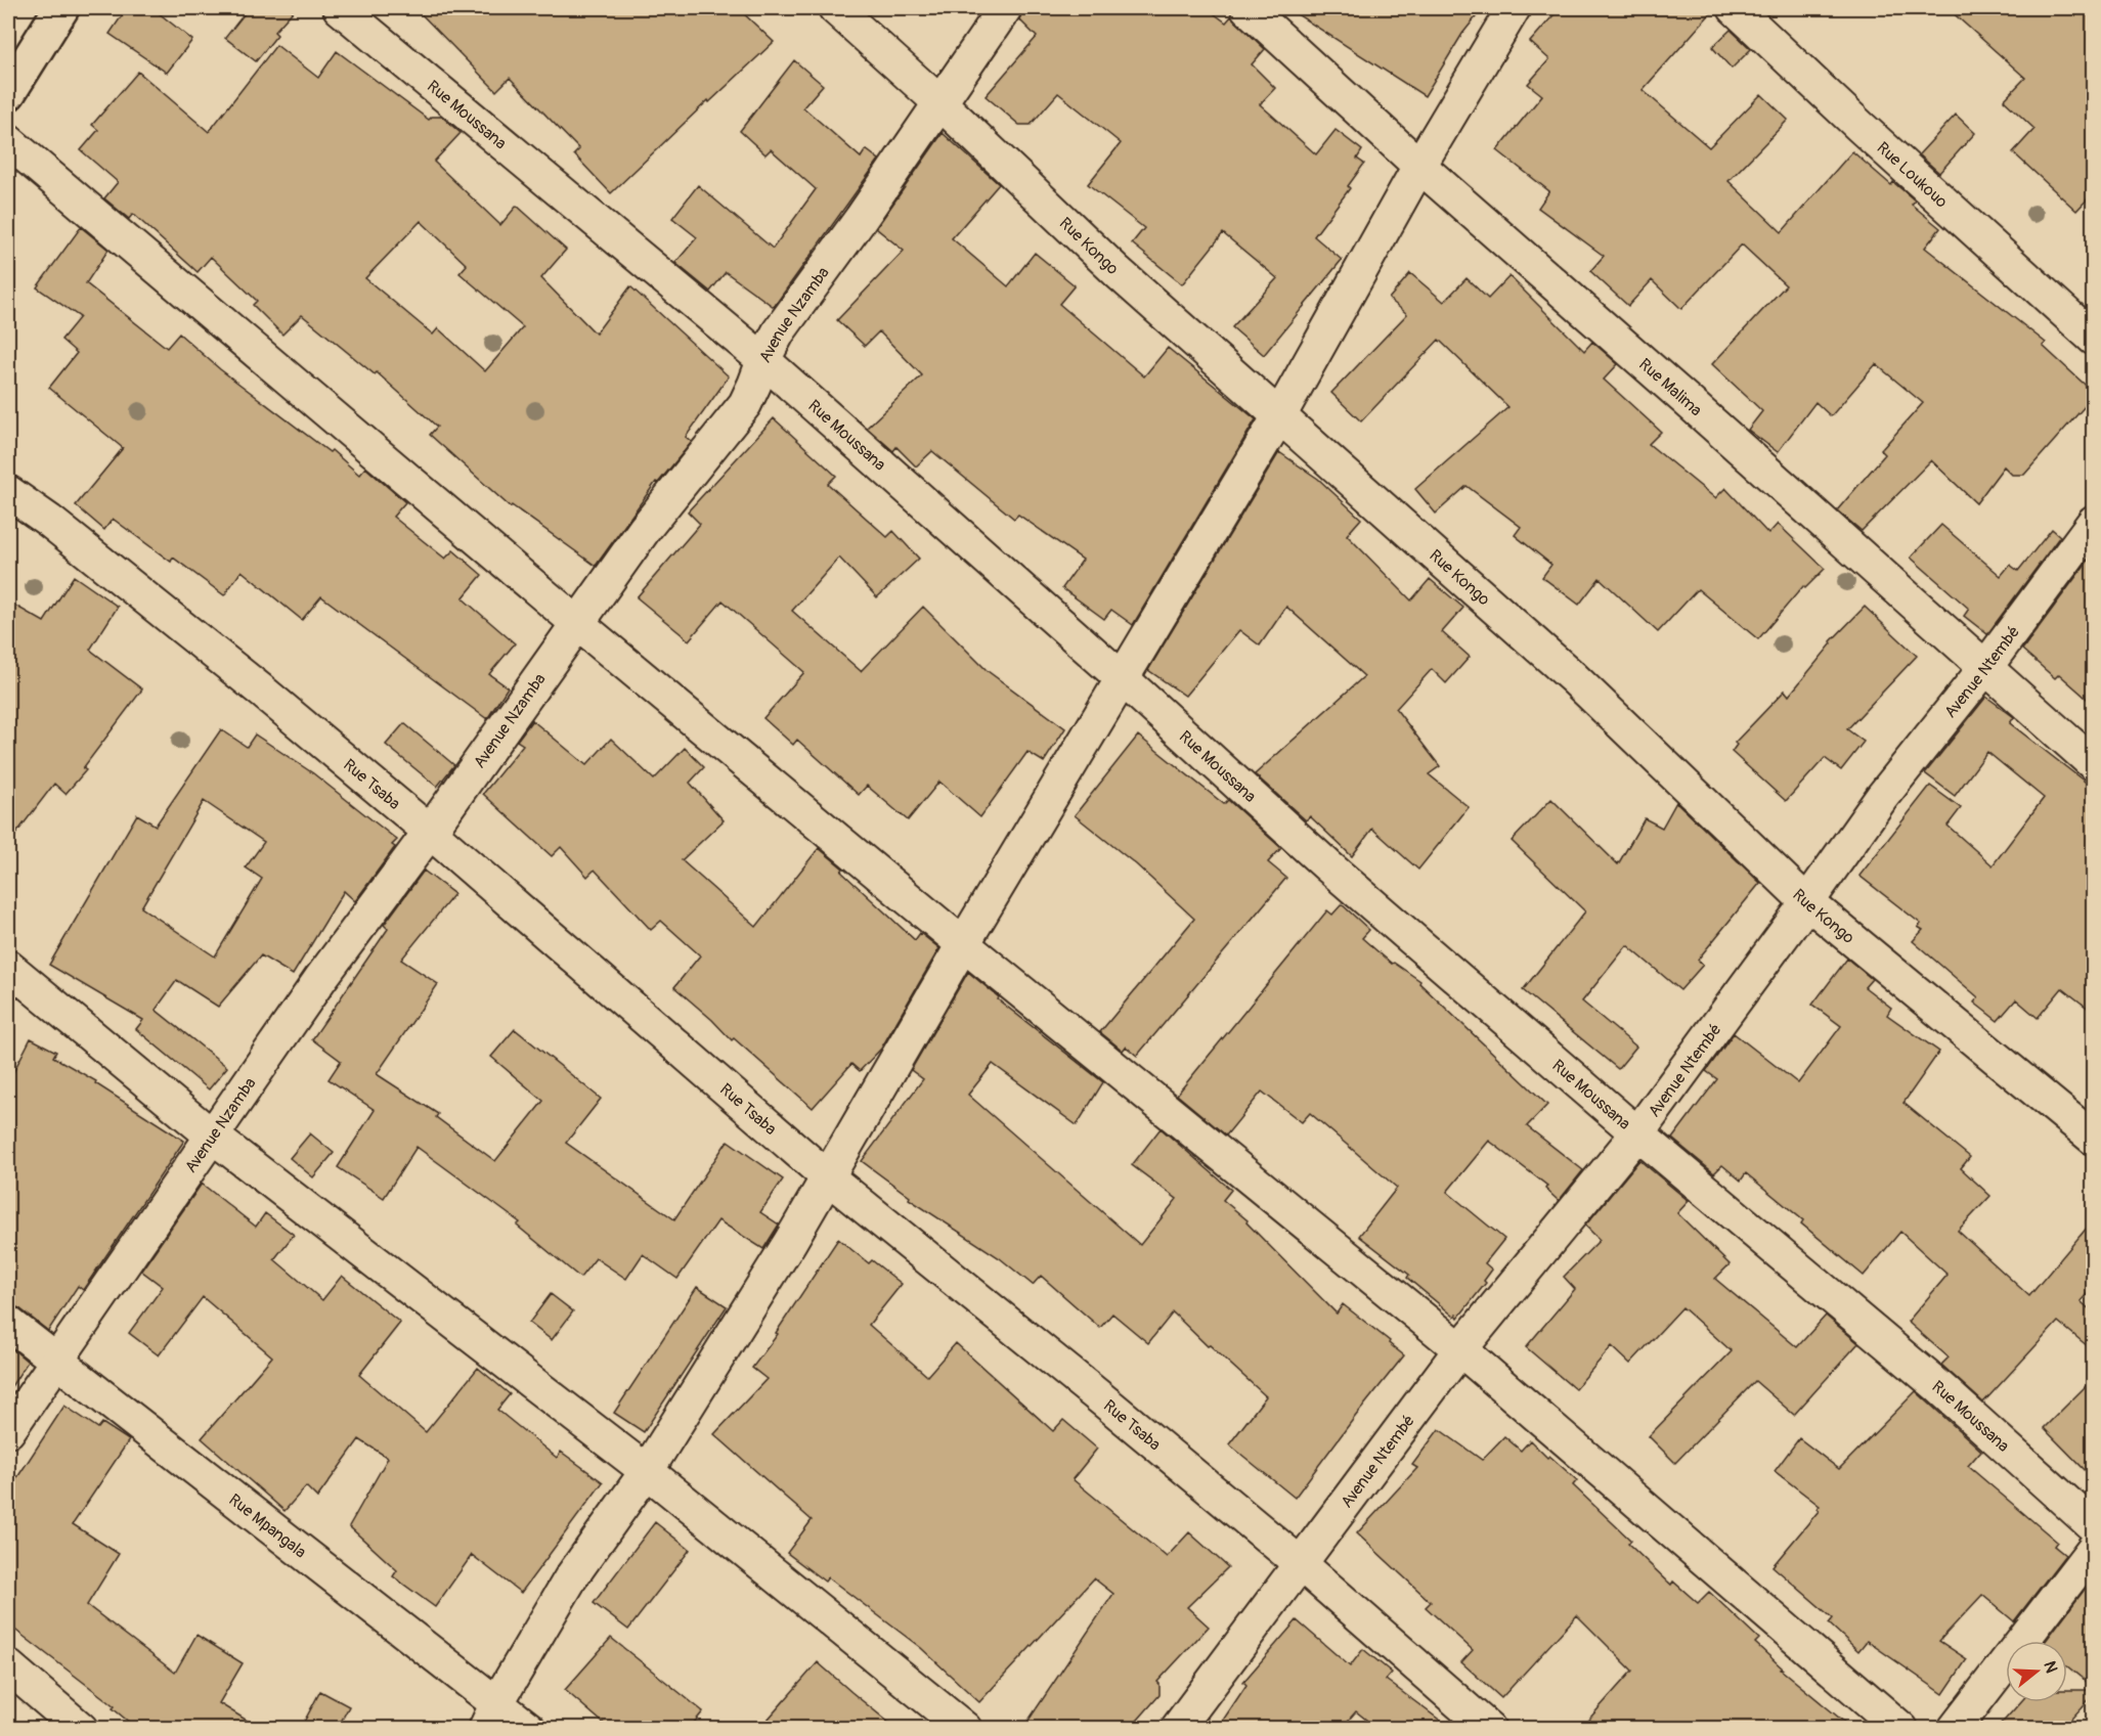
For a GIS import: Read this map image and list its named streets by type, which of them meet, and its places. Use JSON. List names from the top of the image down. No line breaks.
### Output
{"streets":{"street":["Rue Moussana","Rue Loukouo","Rue Kongo","Avenue Nzamba","Rue Malima","Avenue Ntembé","Rue Tsaba","Rue Mpangala"]},"crossings":[["Rue Moussana","Avenue Nzamba"],["Rue Moussana","Avenue Ntembé"],["Rue Kongo","Avenue Nzamba"],["Rue Kongo","Avenue Ntembé"],["Avenue Nzamba","Rue Tsaba"],["Avenue Nzamba","Rue Mpangala"],["Rue Malima","Avenue Ntembé"],["Avenue Ntembé","Rue Tsaba"]],"north":"right"}
